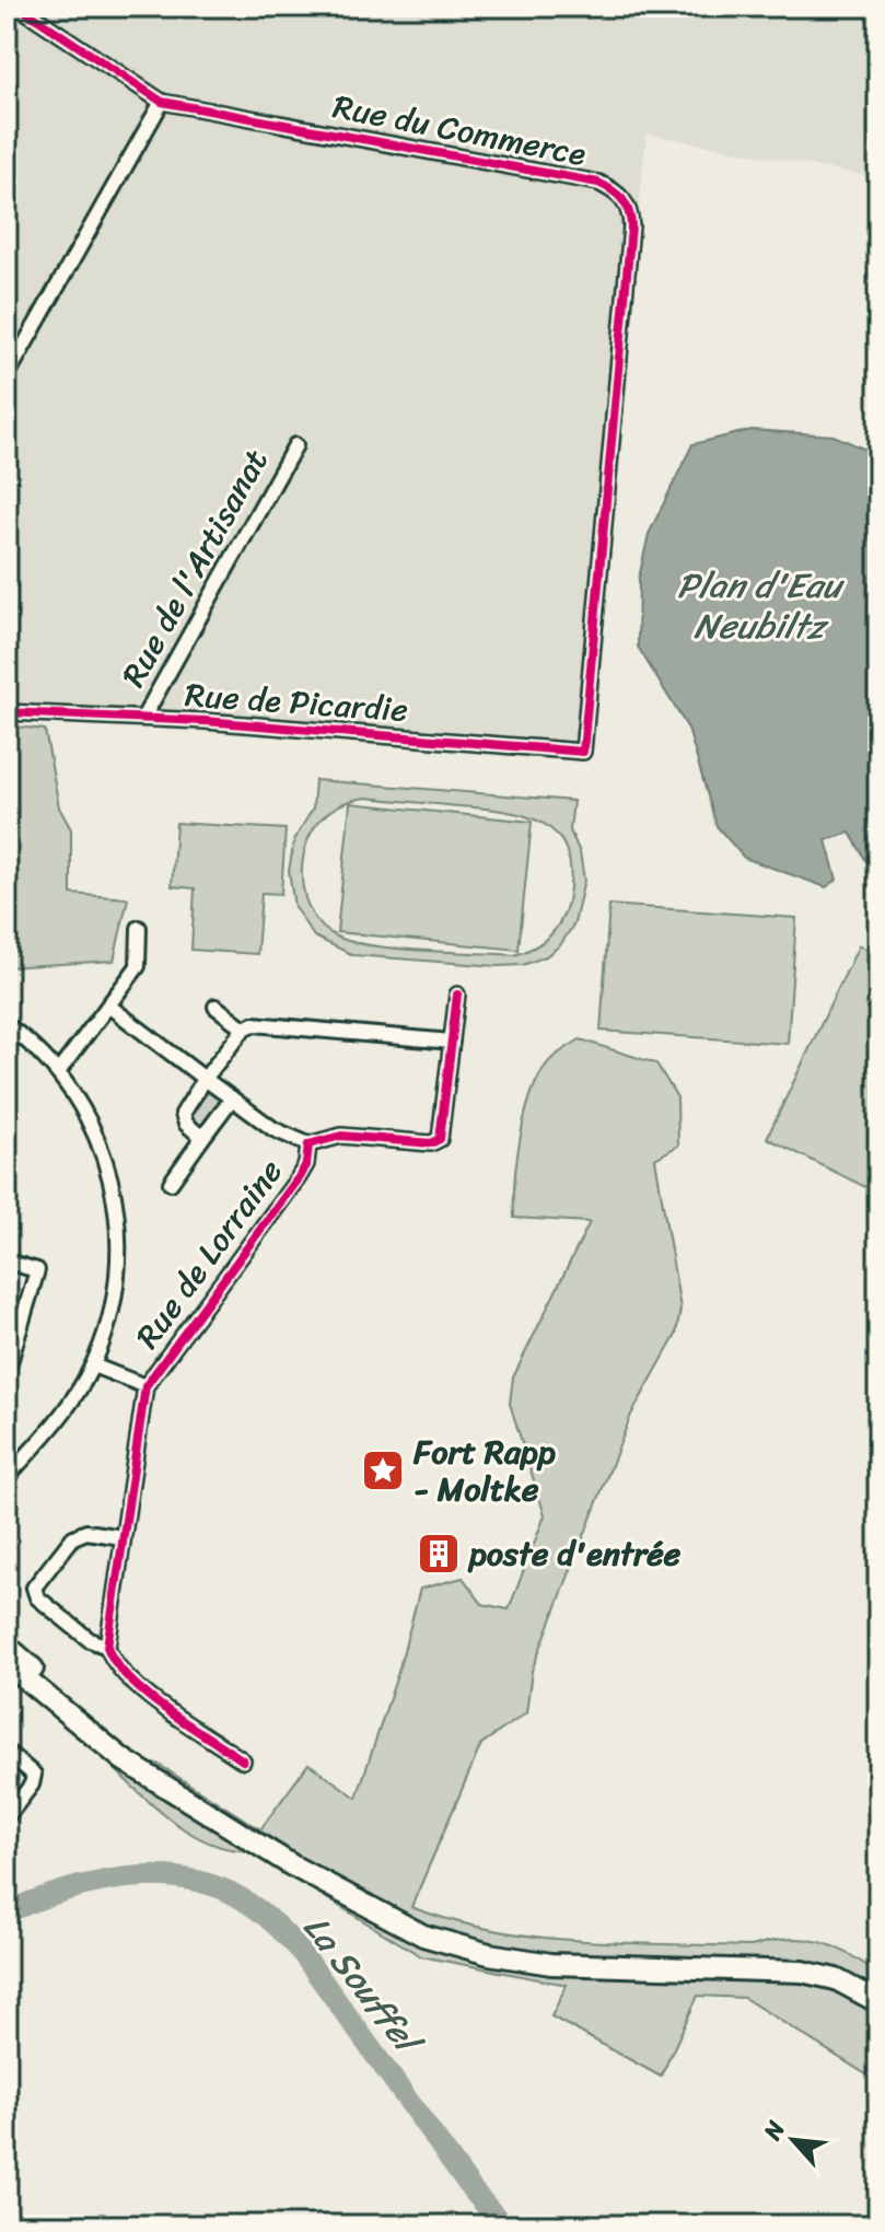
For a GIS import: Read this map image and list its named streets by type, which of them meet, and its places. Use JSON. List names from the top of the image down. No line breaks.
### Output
{"streets":{"street":["Rue du Commerce","Rue de l'Artisanat","Rue de Picardie","Rue de Lorraine"]},"crossings":[["Rue du Commerce","Rue de Picardie"],["Rue de l'Artisanat","Rue de Picardie"]],"water":["Plan d'Eau Neubiltz","La Souffel"],"places":{"place":["Fort Rapp - Moltke"],"building":["poste d'entrée"]},"north":"top left"}
